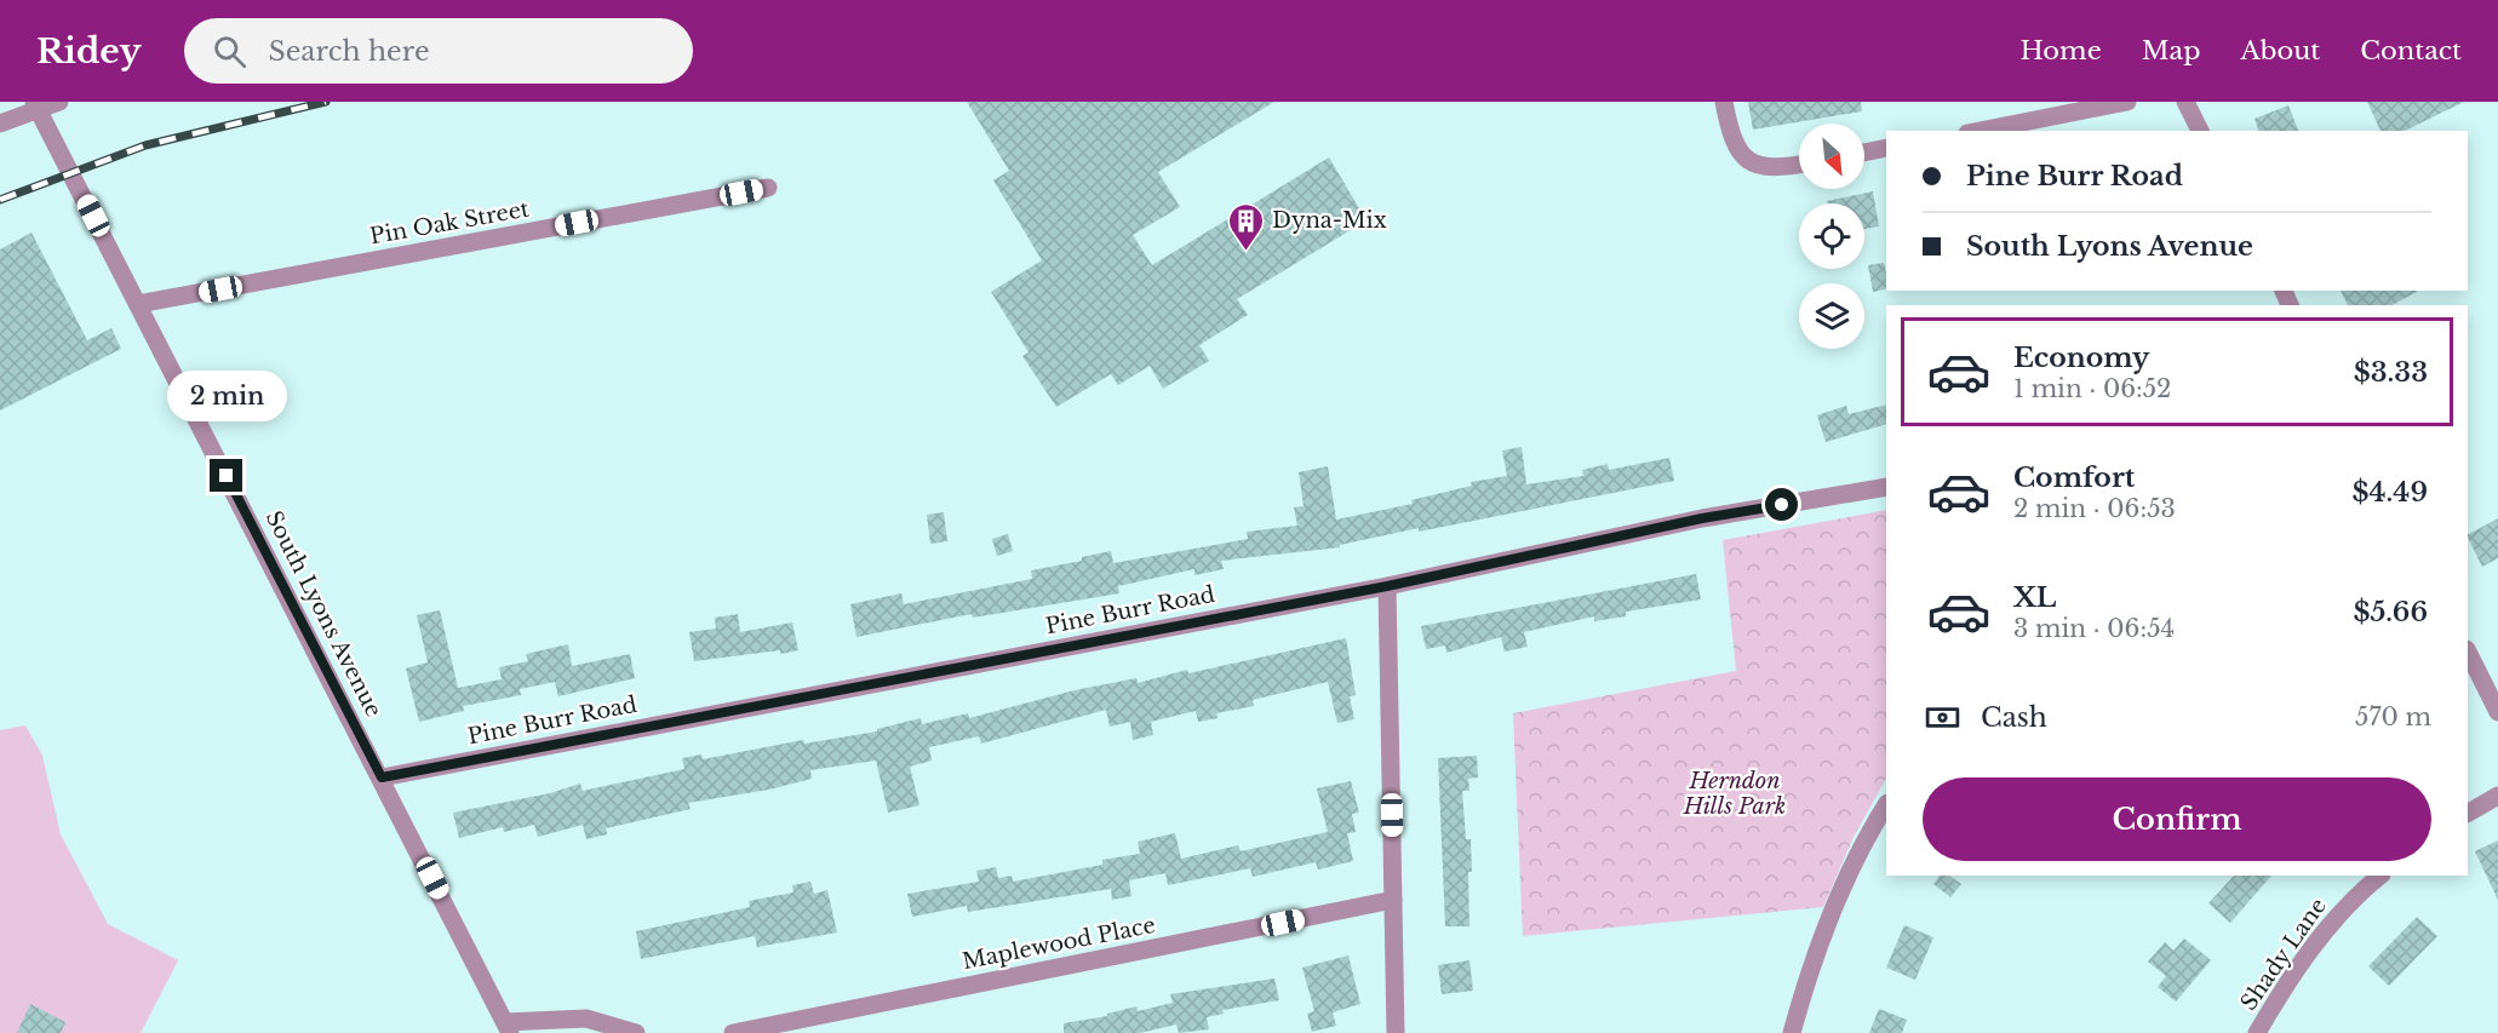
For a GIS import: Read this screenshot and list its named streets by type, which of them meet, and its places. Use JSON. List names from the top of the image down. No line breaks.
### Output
{"streets":{"street":["Pin Oak Street","Pine Burr Road","South Lyons Avenue","Maplewood Place","Shady Lane"]},"crossings":[["Pin Oak Street","South Lyons Avenue"],["Pine Burr Road","South Lyons Avenue"]],"parks":["Herndon Hills Park"],"places":{"building":["Dyna-Mix"]},"north":"bottom right","page":{"header":"Ridey","search":"Search here","nav":["Home","Map","About","Contact"],"banner":["Pine Burr Road","South Lyons Avenue"],"list":[{"name":"Economy","note":"1 min · 06:52","value":"$3.33"},{"name":"Comfort","note":"2 min · 06:53","value":"$4.49"},{"name":"XL","note":"3 min · 06:54","value":"$5.66"}],"bubble":"2 min","pay":["Cash","570 m"],"buttons":"Confirm"}}
